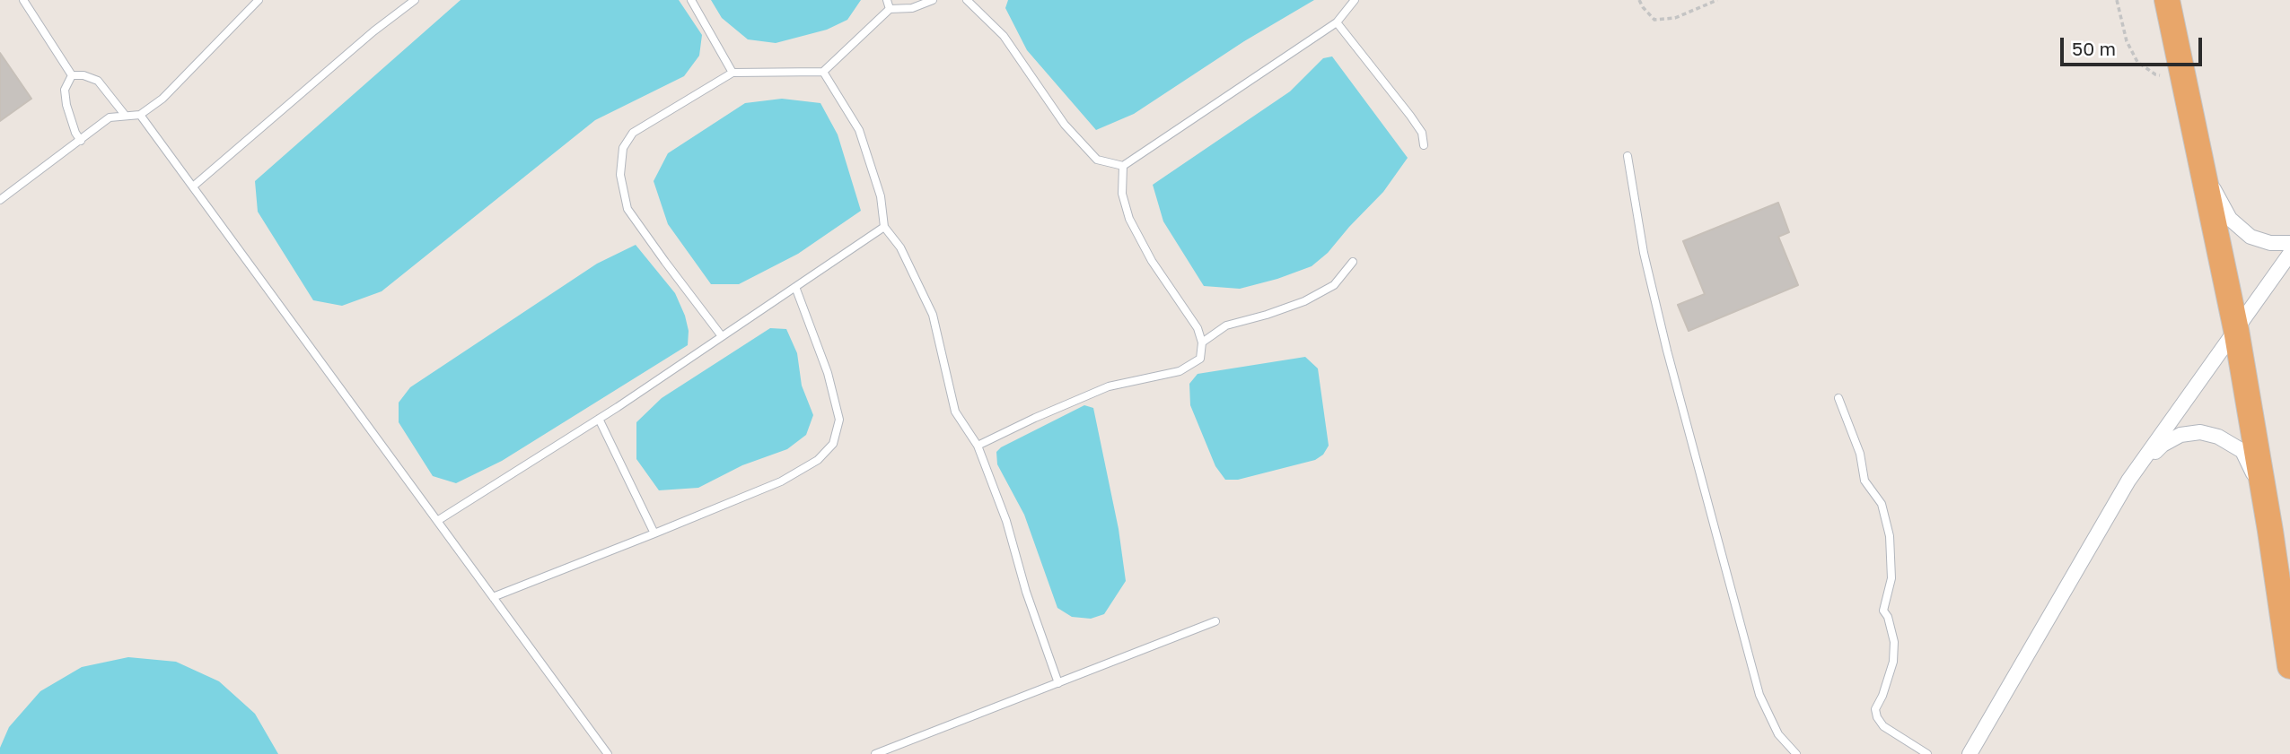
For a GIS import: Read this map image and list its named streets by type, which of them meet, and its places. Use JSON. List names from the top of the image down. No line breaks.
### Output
{"scale_bar":"50 m"}
